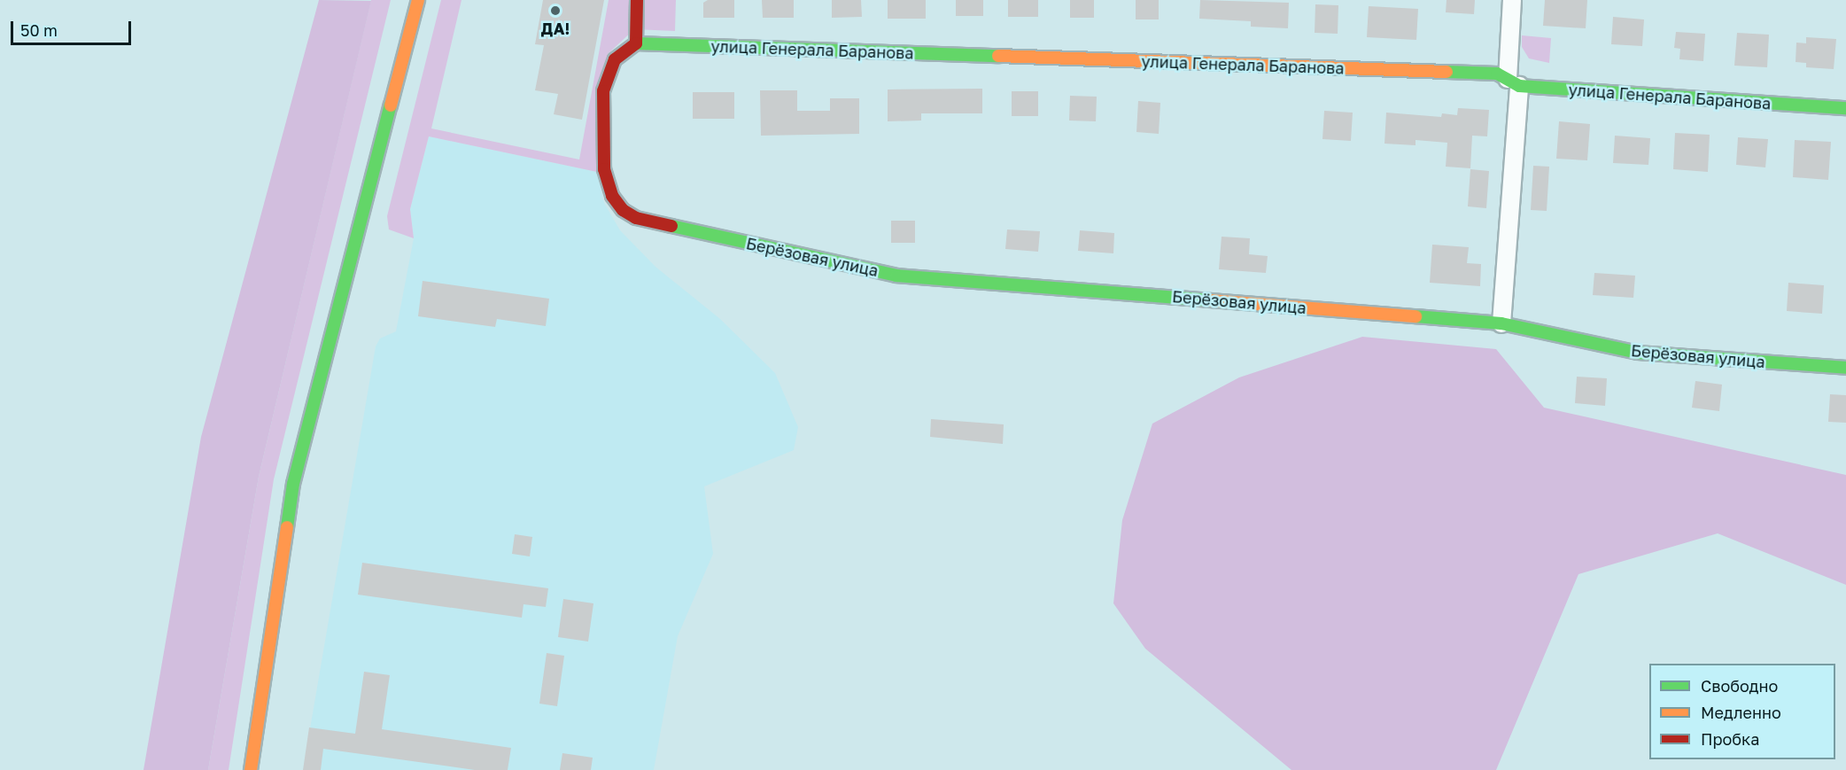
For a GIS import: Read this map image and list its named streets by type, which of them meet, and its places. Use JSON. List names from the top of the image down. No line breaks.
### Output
{"streets":{"street":["улица Генерала Баранова","Берёзовая улица"]},"crossings":[["улица Генерала Баранова","Берёзовая улица"]],"places":["ДА!"],"legend":["Свободно","Медленно","Пробка"],"scale_bar":"50 m"}
